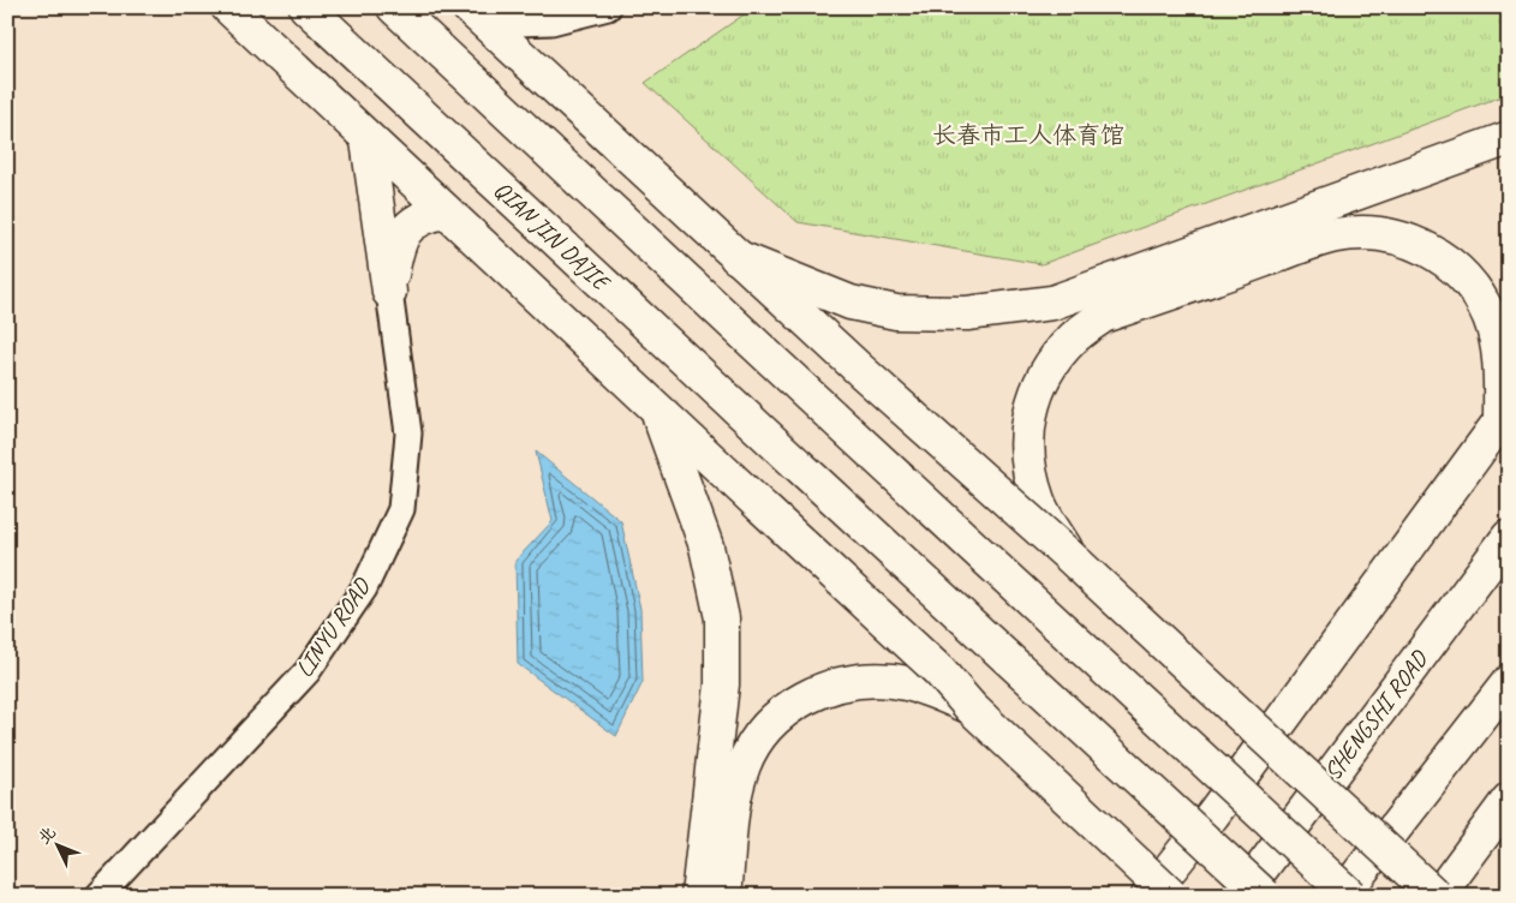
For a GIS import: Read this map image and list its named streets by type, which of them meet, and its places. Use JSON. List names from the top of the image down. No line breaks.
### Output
{"streets":{"main road":["QIAN JIN DAJIE","SHENGSHI ROAD"],"street":["LINYU ROAD"]},"parks":["长春市工人体育馆"],"north":"top left"}
